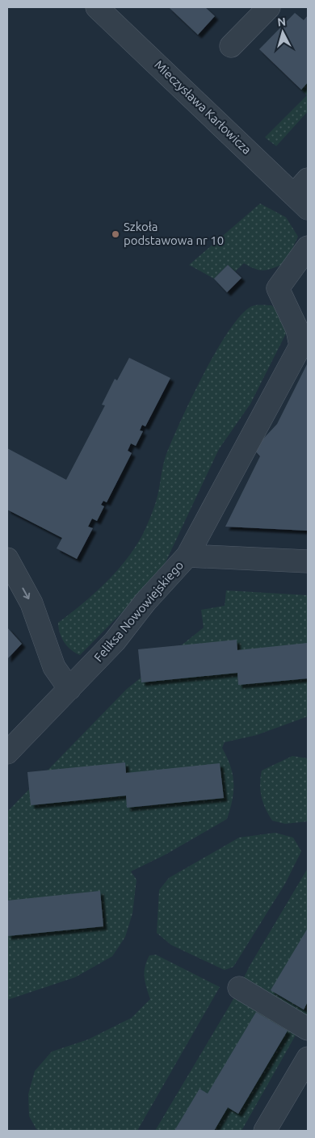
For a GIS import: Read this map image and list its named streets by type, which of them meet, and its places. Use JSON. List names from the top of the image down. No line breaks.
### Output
{"streets":{"street":["Mieczysława Karłowicza","Feliksa Nowowiejskiego"]},"places":["Szkoła podstawowa nr 10"],"north":"top"}
